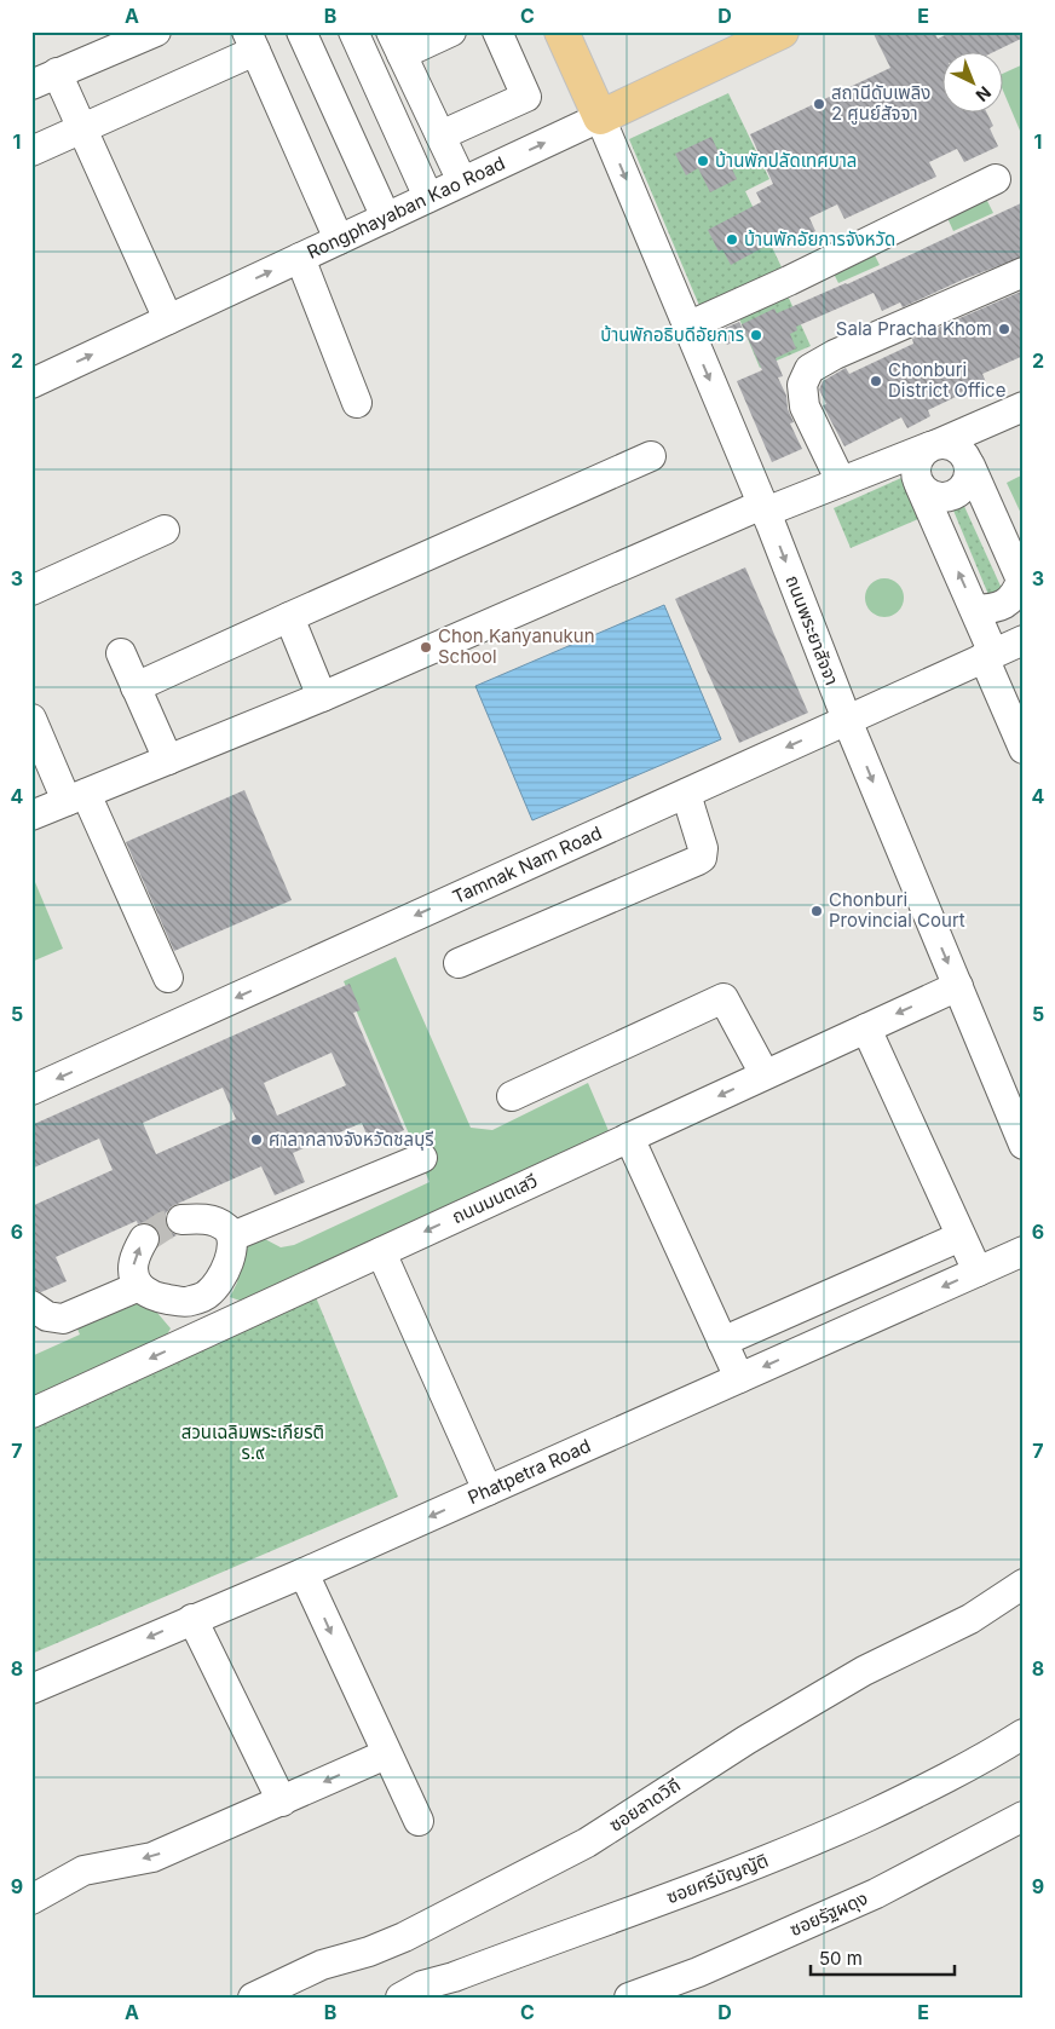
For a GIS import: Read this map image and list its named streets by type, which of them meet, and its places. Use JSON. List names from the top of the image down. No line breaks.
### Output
{"streets":{"main road":["Rongphayaban Kao Road"],"street":["ถนนพระยาสัจจา","Tamnak Nam Road","ถนนมนตเสวี","Phatpetra Road","ซอยลาดวิถี","ซอยศรีบัญญัติ","ซอยรัฐผดุง"]},"crossings":[["Rongphayaban Kao Road","ถนนพระยาสัจจา"],["ถนนพระยาสัจจา","Tamnak Nam Road"],["ถนนพระยาสัจจา","ถนนมนตเสวี"]],"parks":["สวนเฉลิมพระเกียรติ ร.๙"],"places":["สถานีดับเพลิง 2 ศูนย์สัจจา","บ้านพักปลัดเทศบาล","บ้านพักอัยการจังหวัด","Sala Pracha Khom","บ้านพักอธิบดีอัยการ","Chonburi District Office","Chon Kanyanukun School","Chonburi Provincial Court","ศาลากลางจังหวัดชลบุรี"],"scale_bar":"50 m","north":"bottom right","grid":{"columns":["A","B","C","D","E"],"rows":["1","2","3","4","5","6","7","8","9"]}}
